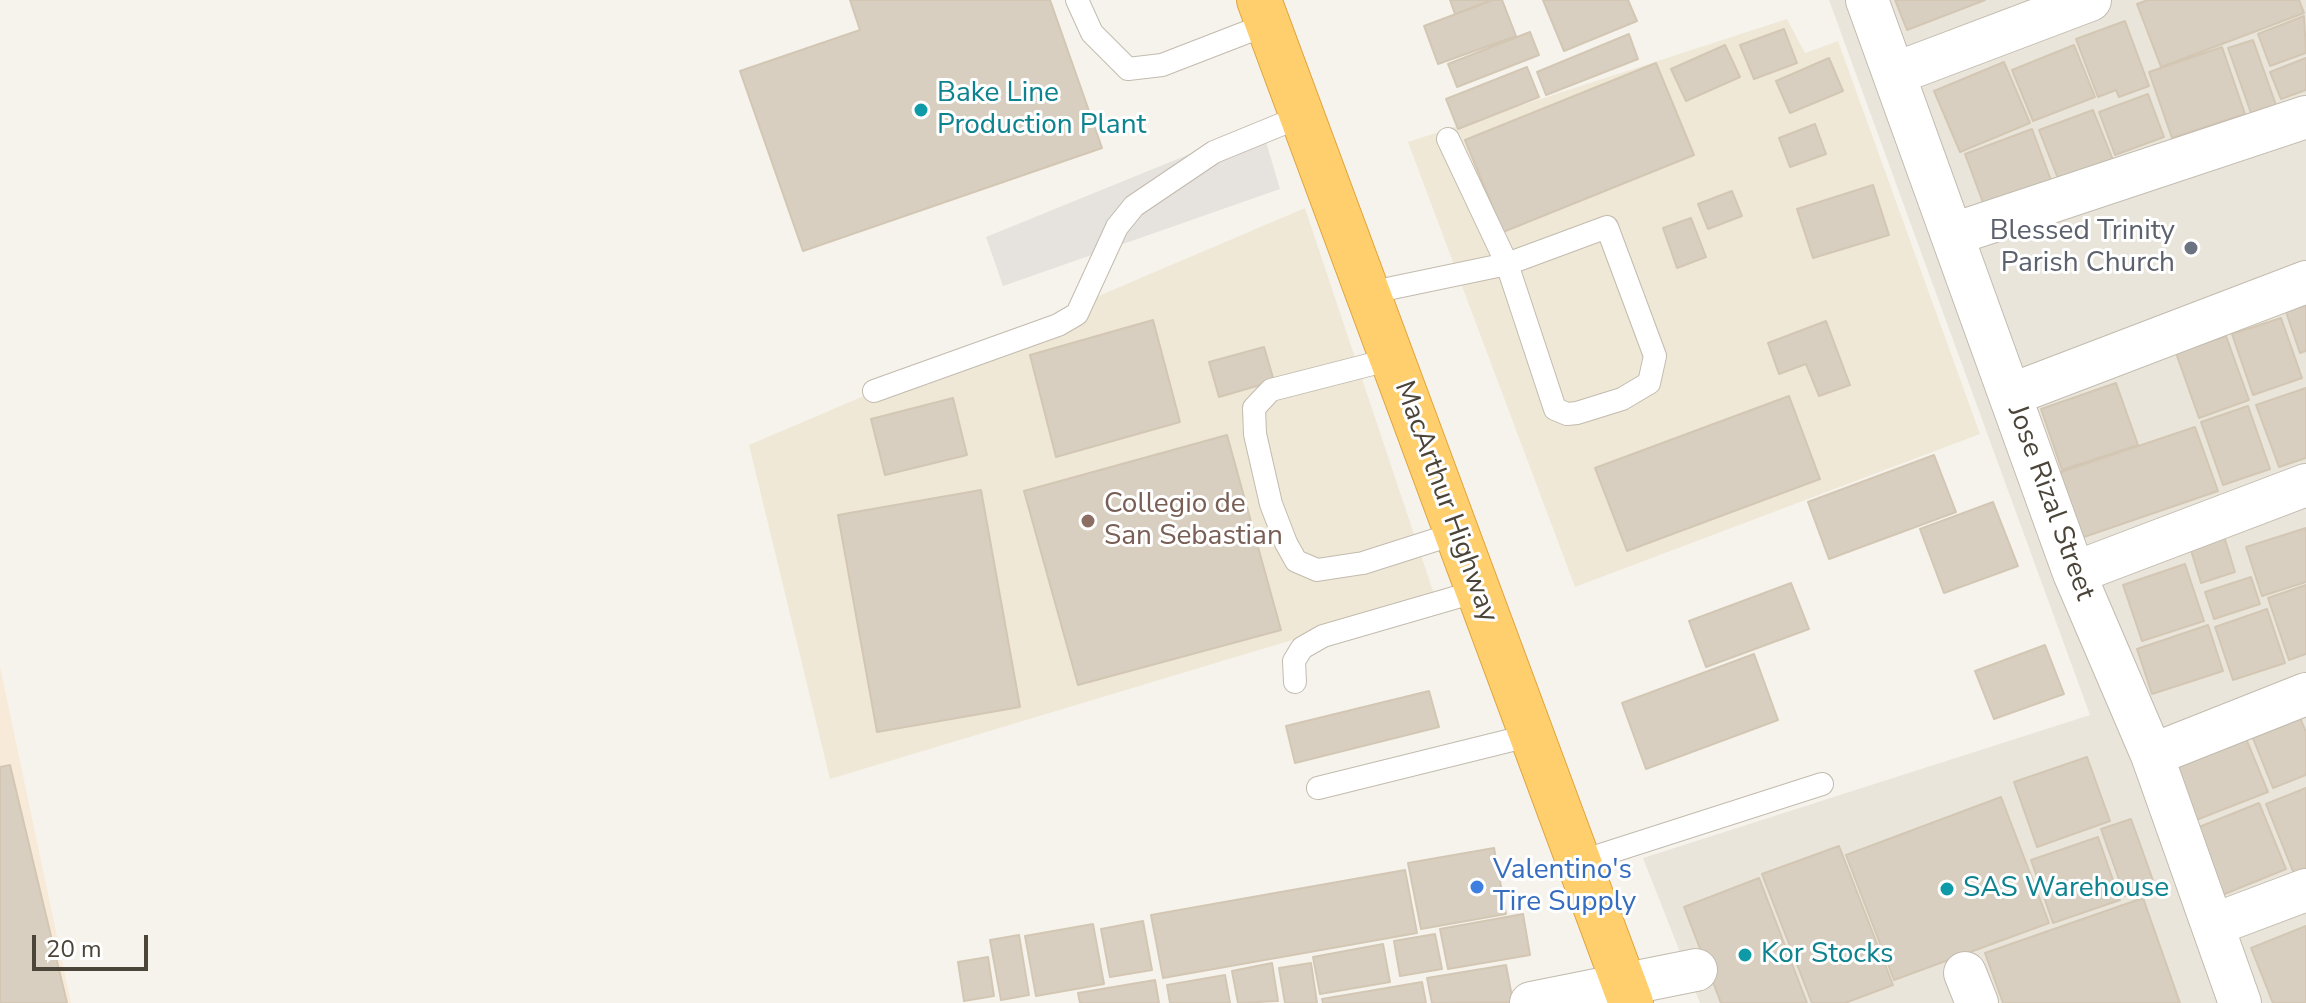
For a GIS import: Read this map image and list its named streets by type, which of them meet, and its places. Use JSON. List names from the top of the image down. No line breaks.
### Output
{"streets":{"highway":["MacArthur Highway"],"street":["Jose Rizal Street"]},"places":["Bake Line Production Plant","Blessed Trinity Parish Church","Collegio de San Sebastian","Valentino's Tire Supply","SAS Warehouse","Kor Stocks"],"scale_bar":"20 m"}
